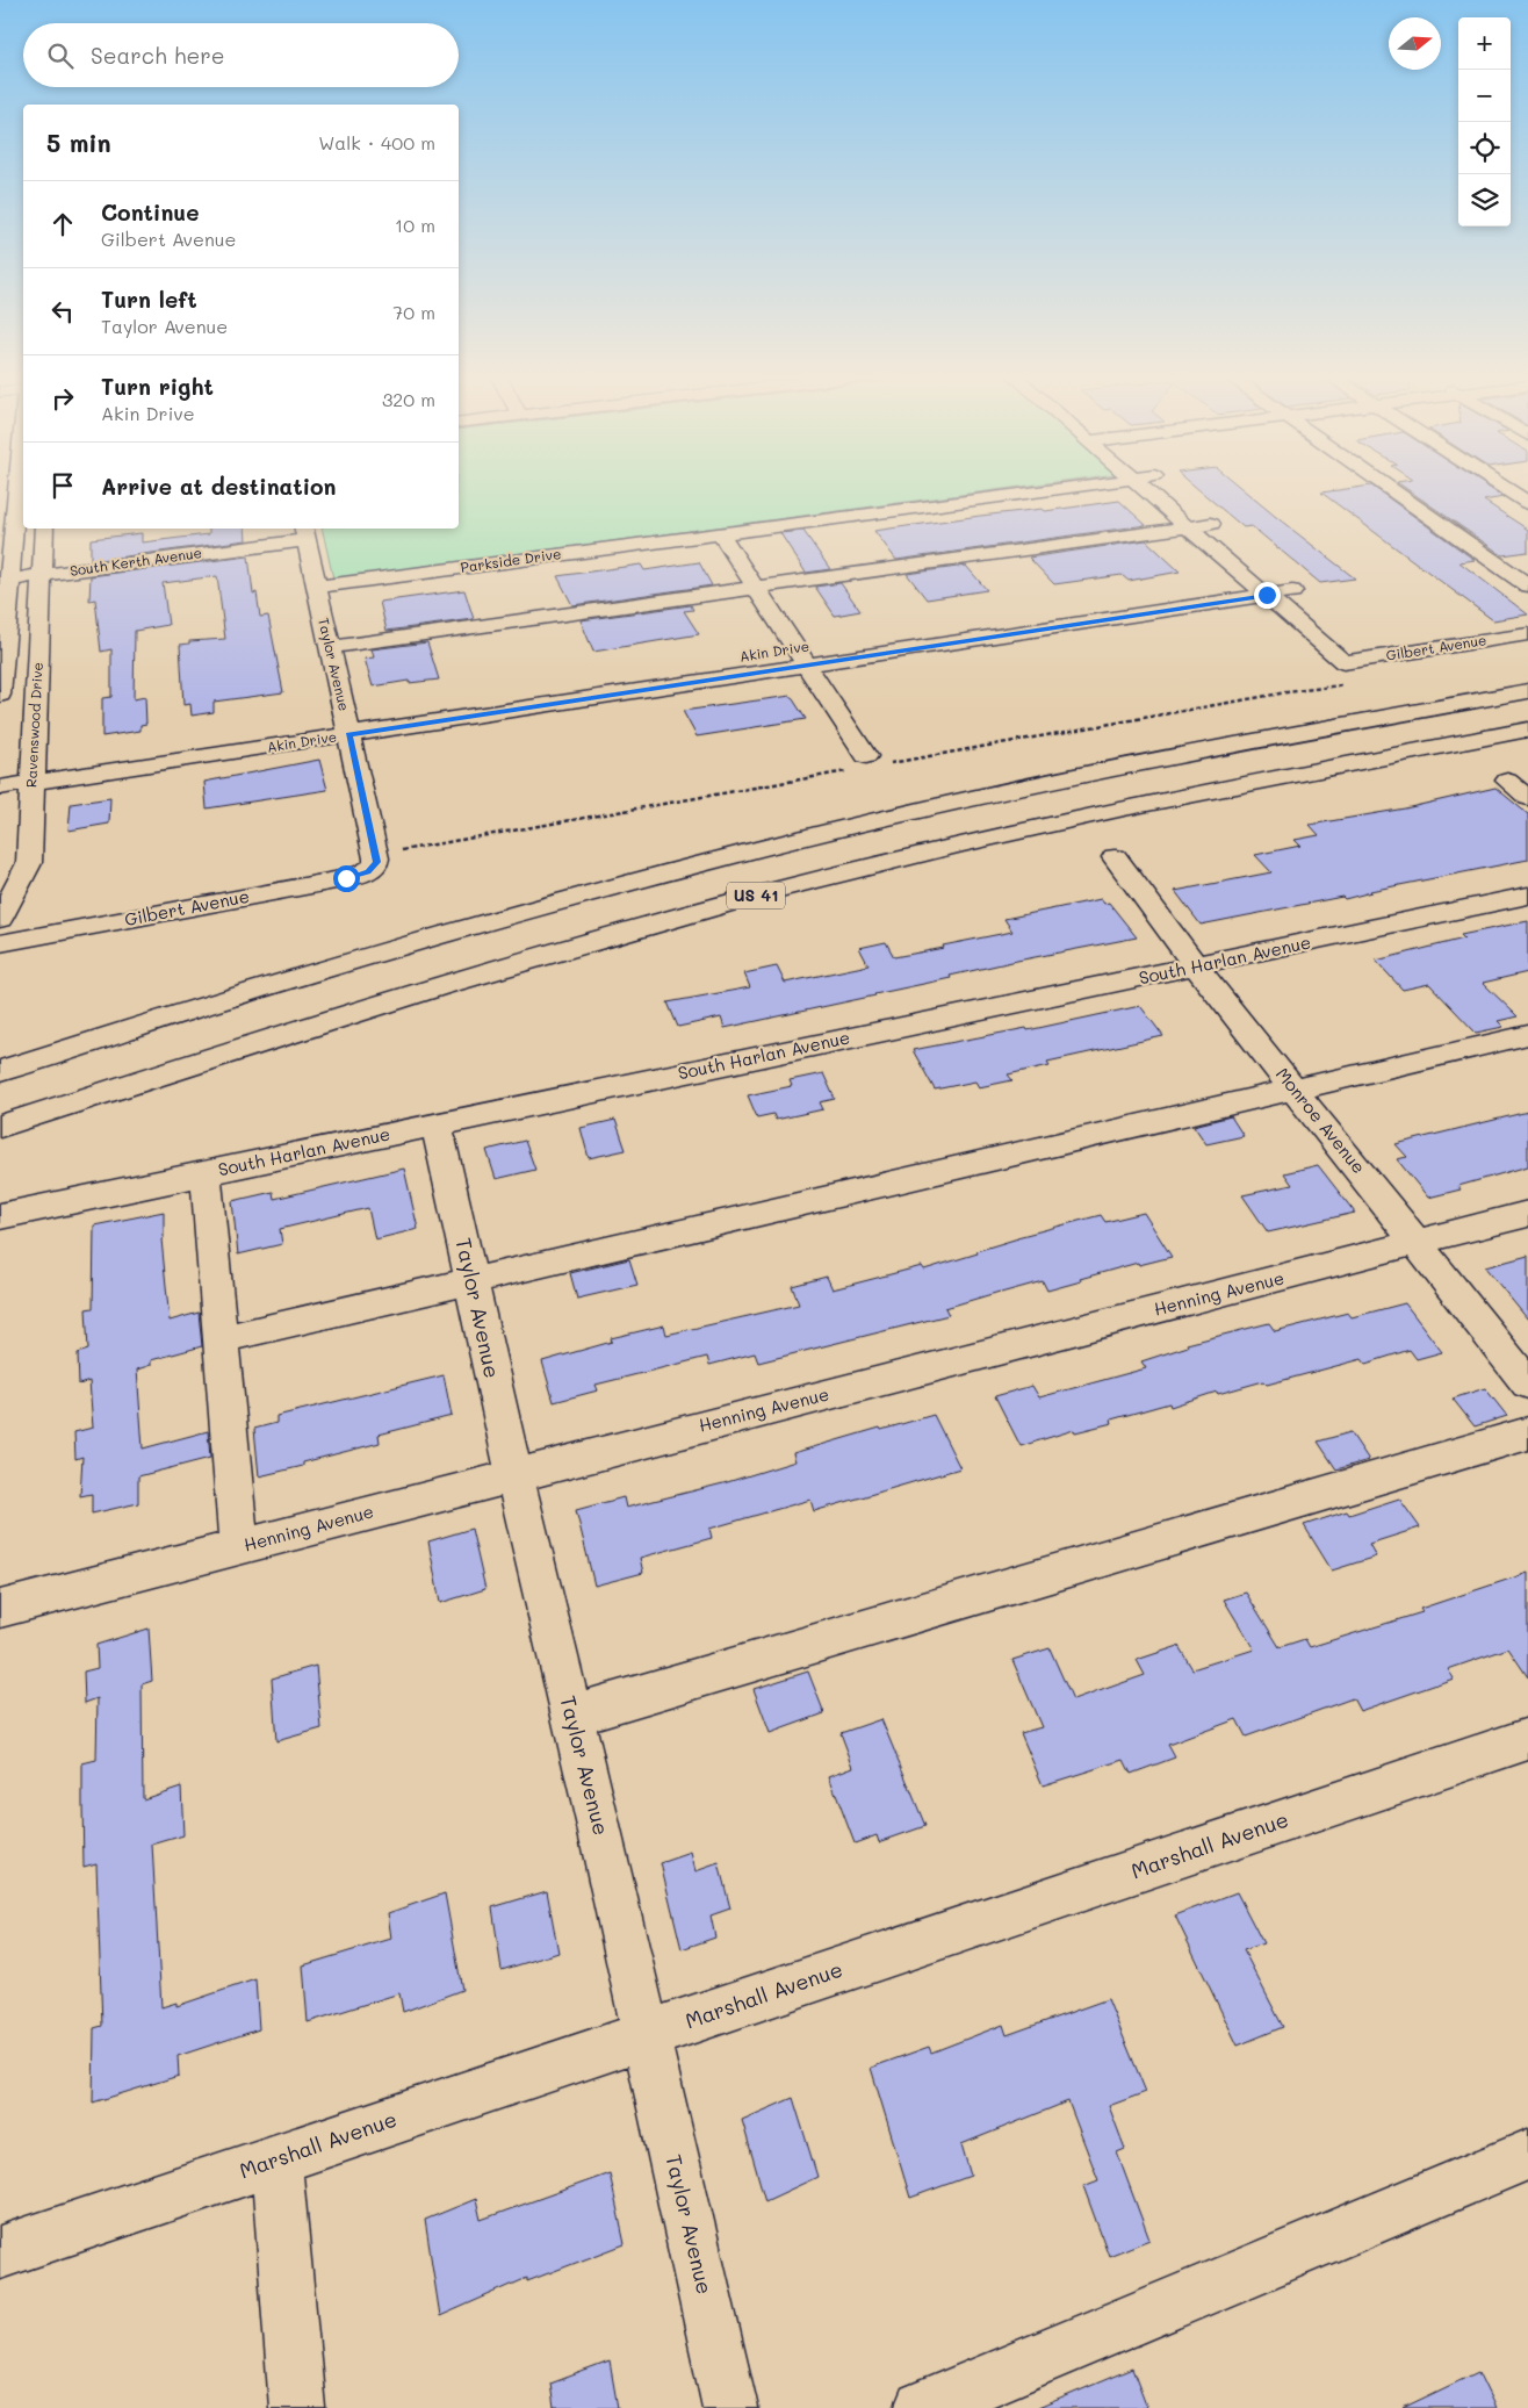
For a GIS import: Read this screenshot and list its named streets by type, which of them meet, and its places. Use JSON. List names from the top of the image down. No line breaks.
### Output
{"streets":{"main road":["Parkside Drive","South Kerth Avenue","Gilbert Avenue","Akin Drive","Taylor Avenue","Ravenswood Drive","US 41","South Harlan Avenue","Monroe Avenue","Henning Avenue","Marshall Avenue"]},"crossings":[["Parkside Drive","Taylor Avenue"],["South Kerth Avenue","Taylor Avenue"],["South Kerth Avenue","Ravenswood Drive"],["Gilbert Avenue","Akin Drive"],["Gilbert Avenue","Taylor Avenue"],["Akin Drive","Taylor Avenue"],["Akin Drive","Ravenswood Drive"],["Taylor Avenue","South Harlan Avenue"],["Taylor Avenue","Henning Avenue"],["Taylor Avenue","Marshall Avenue"],["South Harlan Avenue","Monroe Avenue"],["Monroe Avenue","Henning Avenue"]],"north":"right","page":{"map_buttons":["+","−"],"search":"Search here","heading":["5 min","Walk · 400 m"],"list":[["Continue","Gilbert Avenue","10 m"],["Turn left","Taylor Avenue","70 m"],["Turn right","Akin Drive","320 m"],"Arrive at destination"]}}
